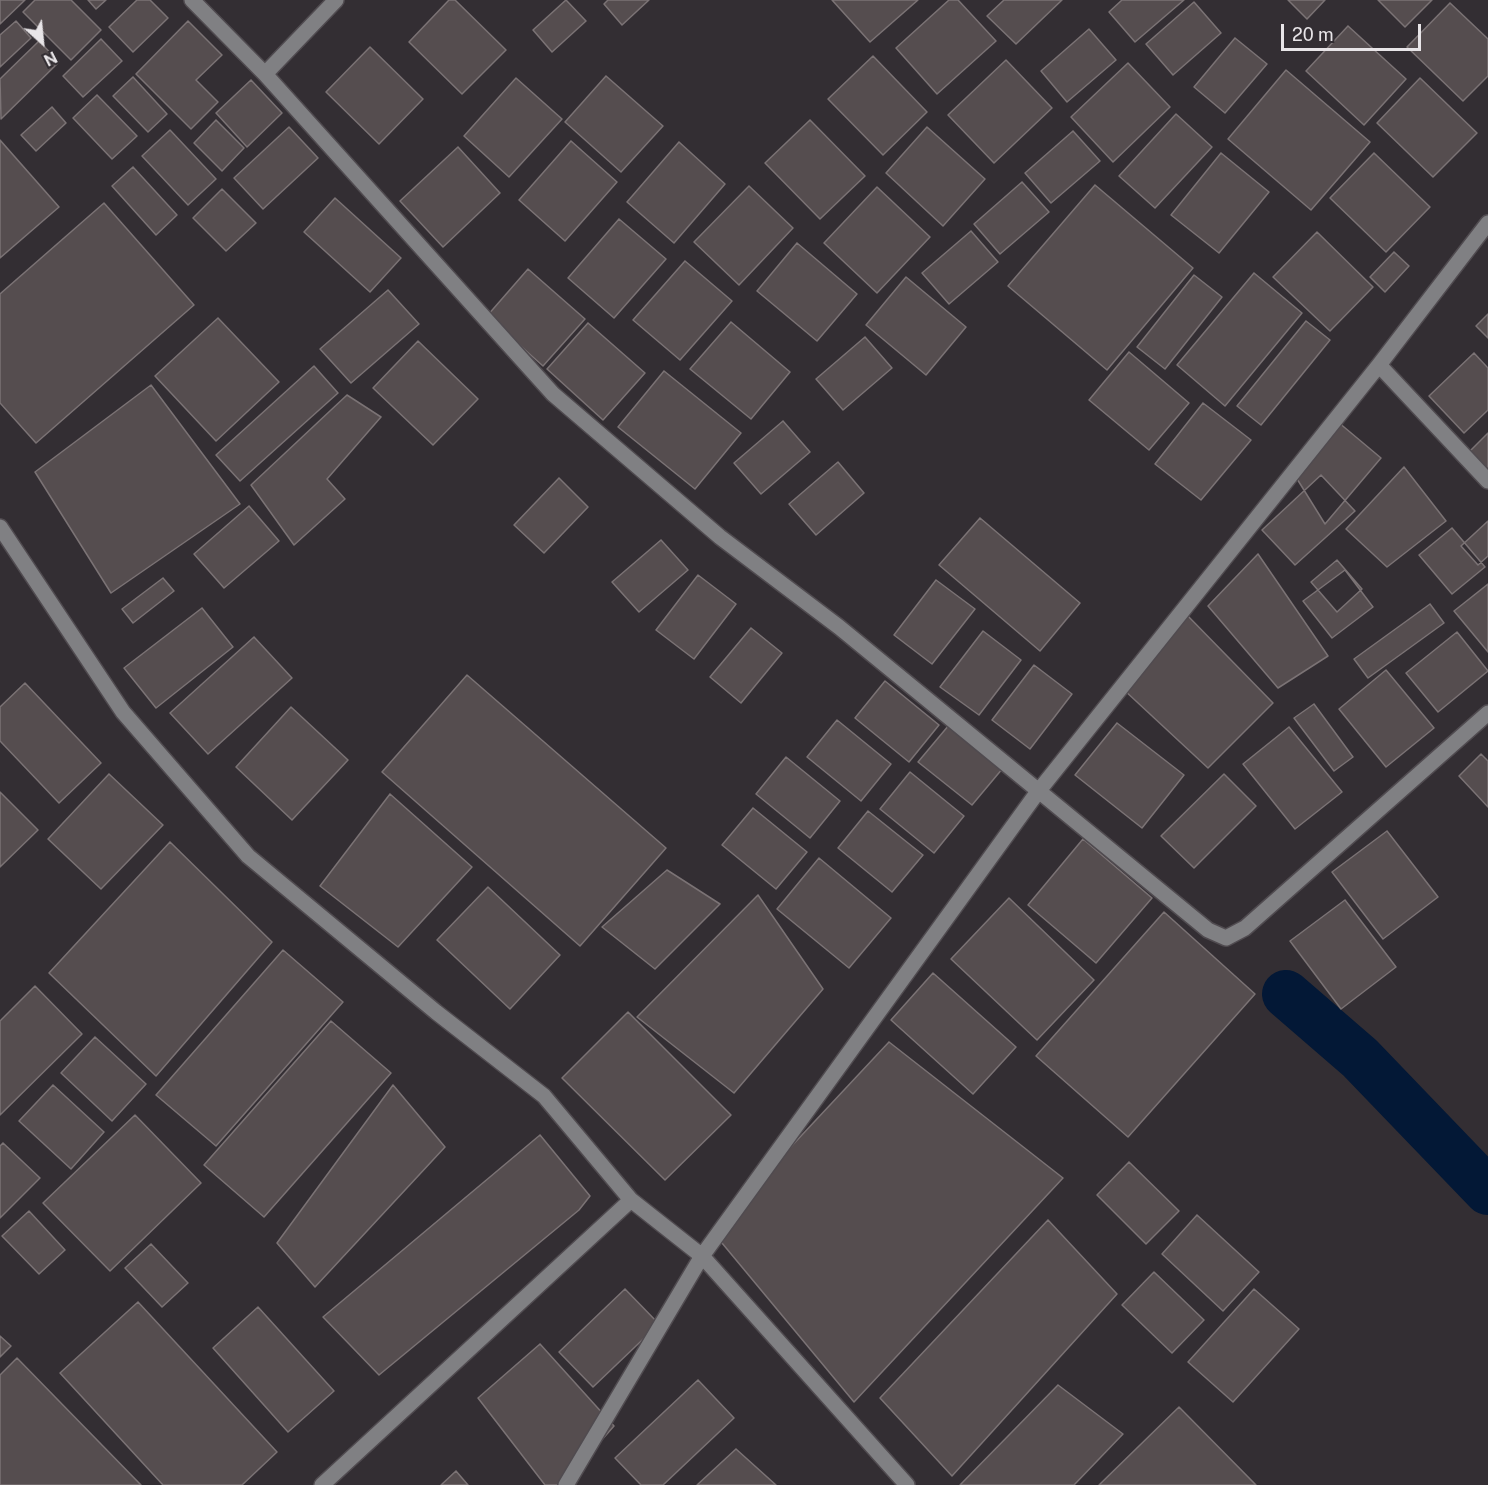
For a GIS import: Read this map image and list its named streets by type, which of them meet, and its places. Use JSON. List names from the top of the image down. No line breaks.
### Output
{"scale_bar":"20 m","north":"bottom right"}
